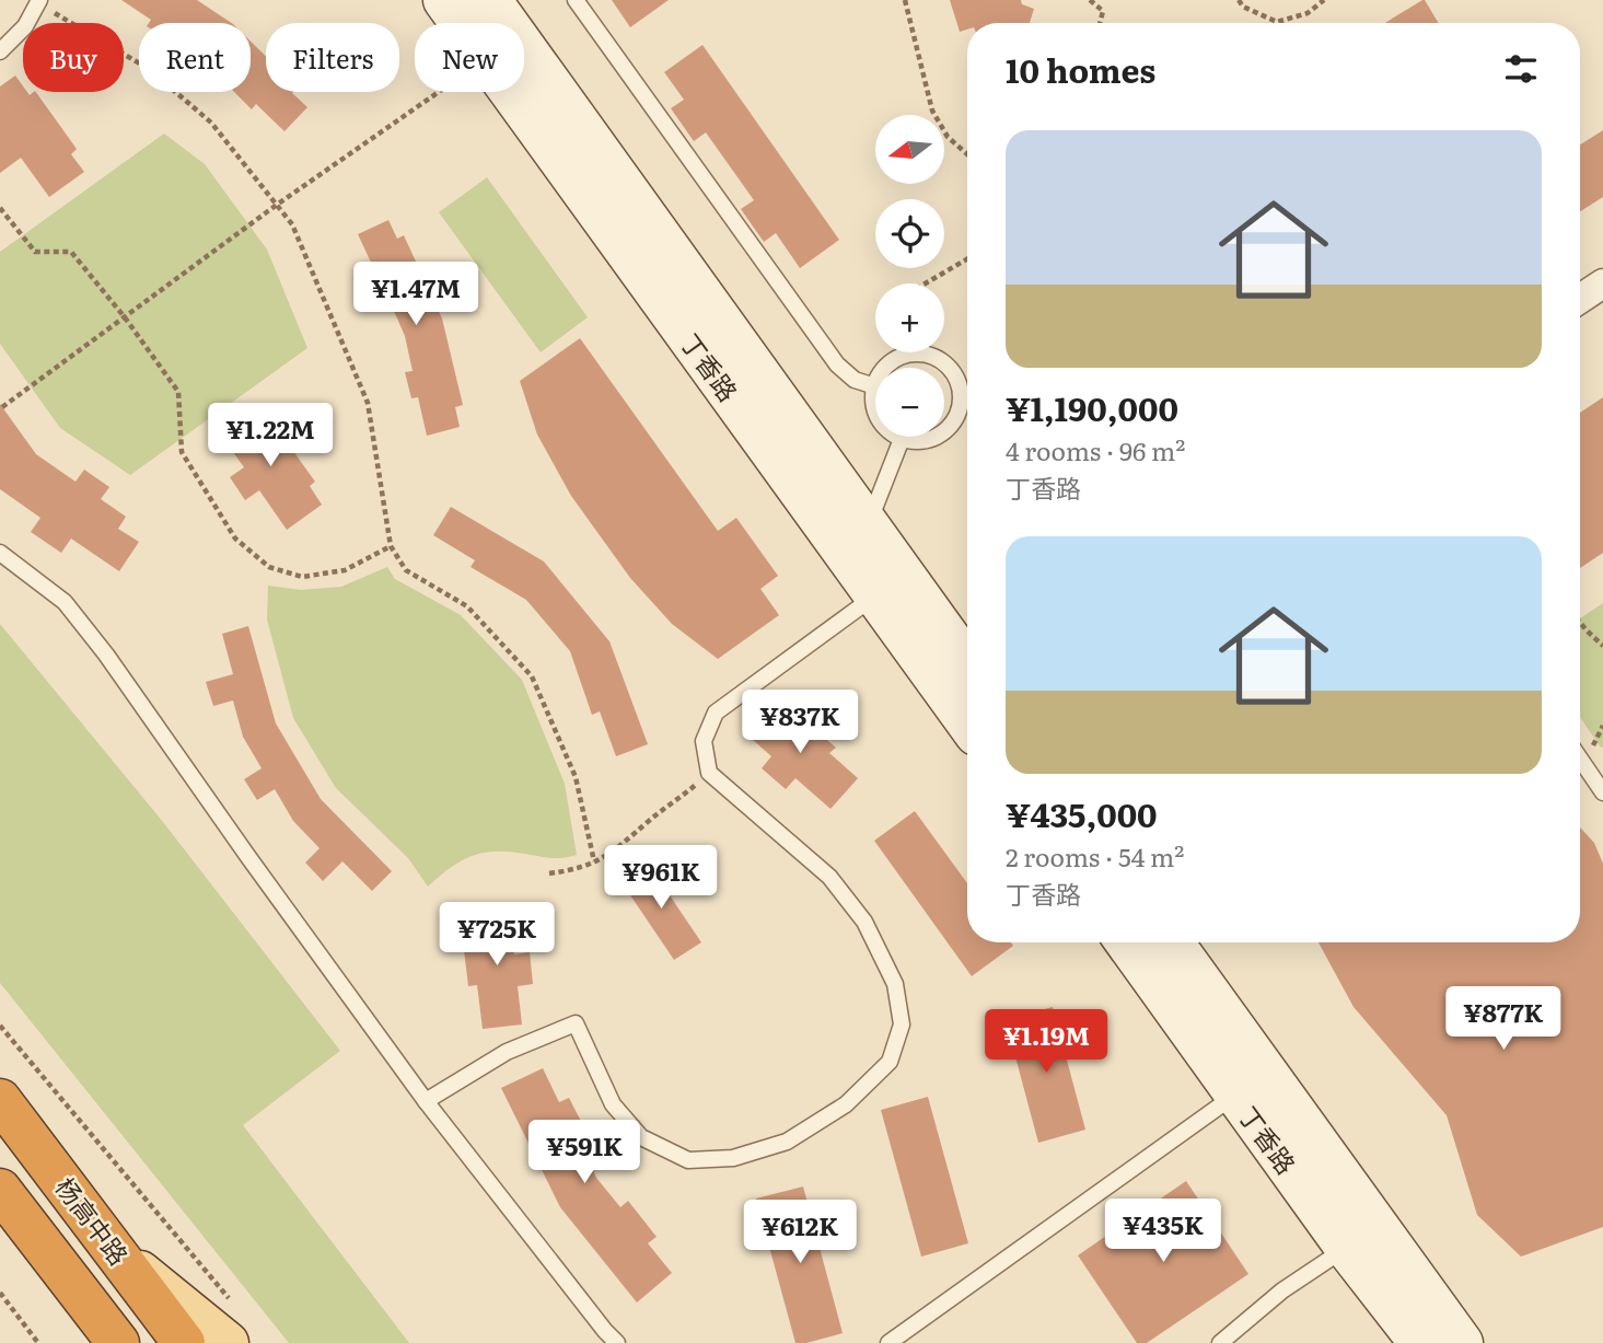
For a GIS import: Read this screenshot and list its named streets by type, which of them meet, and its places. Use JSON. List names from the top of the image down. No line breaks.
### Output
{"streets":{"highway":["杨高中路"],"street":["丁香路"]},"north":"left","page":{"chip":["Buy","Rent","Filters","New"],"heading":"10 homes","map_buttons":["+","−"],"list":[{"name":"¥1,190,000","note":"4 rooms · 96 m² · 丁香路"},{"name":"¥435,000","note":"2 rooms · 54 m² · 丁香路"}],"price":["¥1.47M","¥1.22M","¥837K","¥961K","¥725K","¥877K","¥1.19M","¥591K","¥435K","¥612K"]}}
